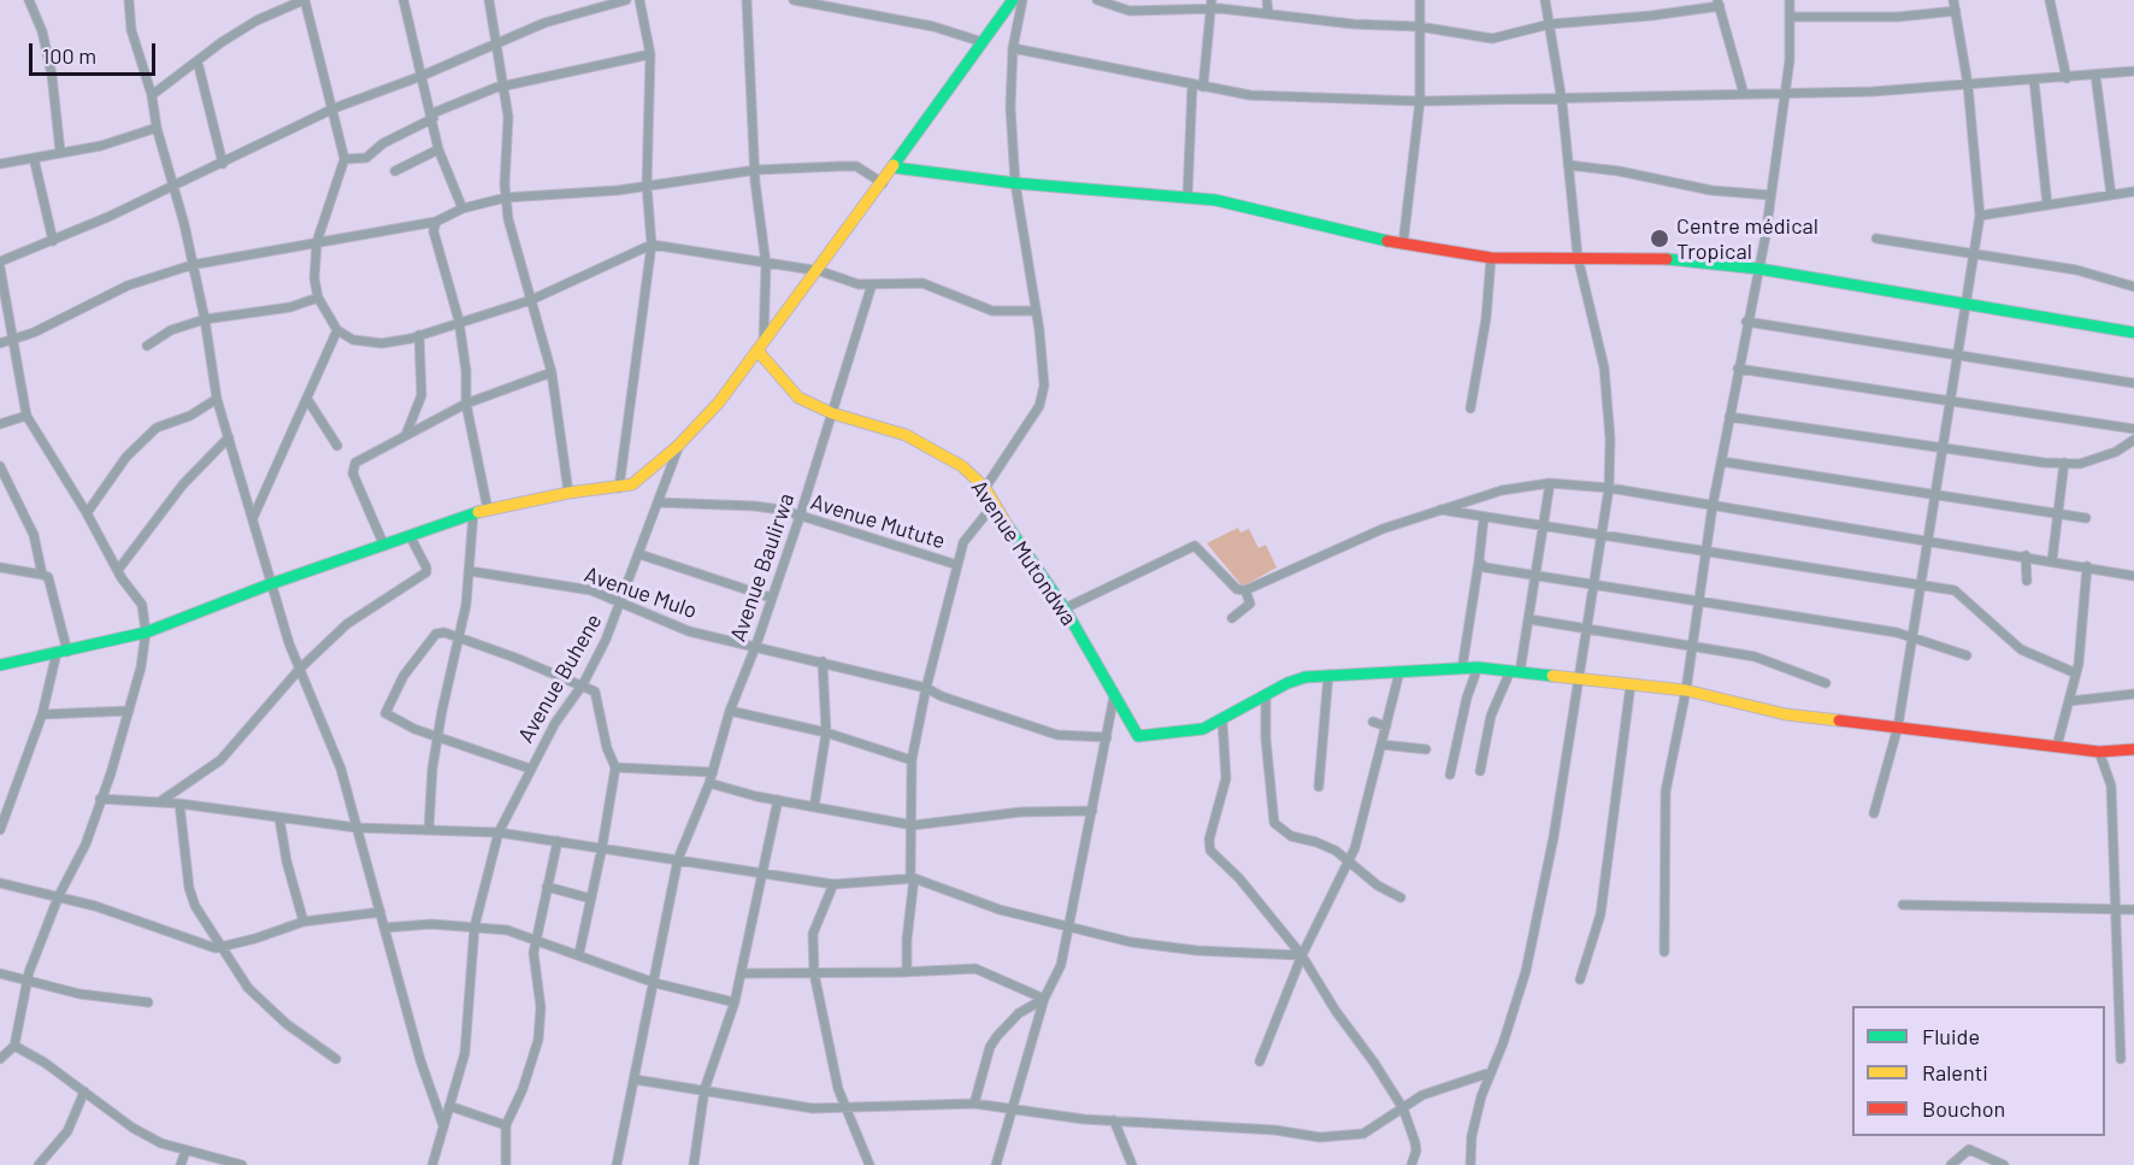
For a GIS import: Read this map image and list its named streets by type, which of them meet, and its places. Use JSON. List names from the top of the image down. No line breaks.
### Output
{"streets":{"street":["Avenue Mutute","Avenue Mutondwa","Avenue Baulirwa","Avenue Mulo","Avenue Buhene"]},"crossings":[["Avenue Mutute","Avenue Baulirwa"],["Avenue Mutute","Avenue Buhene"],["Avenue Mutondwa","Avenue Baulirwa"],["Avenue Baulirwa","Avenue Mulo"],["Avenue Mulo","Avenue Buhene"]],"places":["Centre médical Tropical"],"legend":["Fluide","Ralenti","Bouchon"],"scale_bar":"100 m"}
